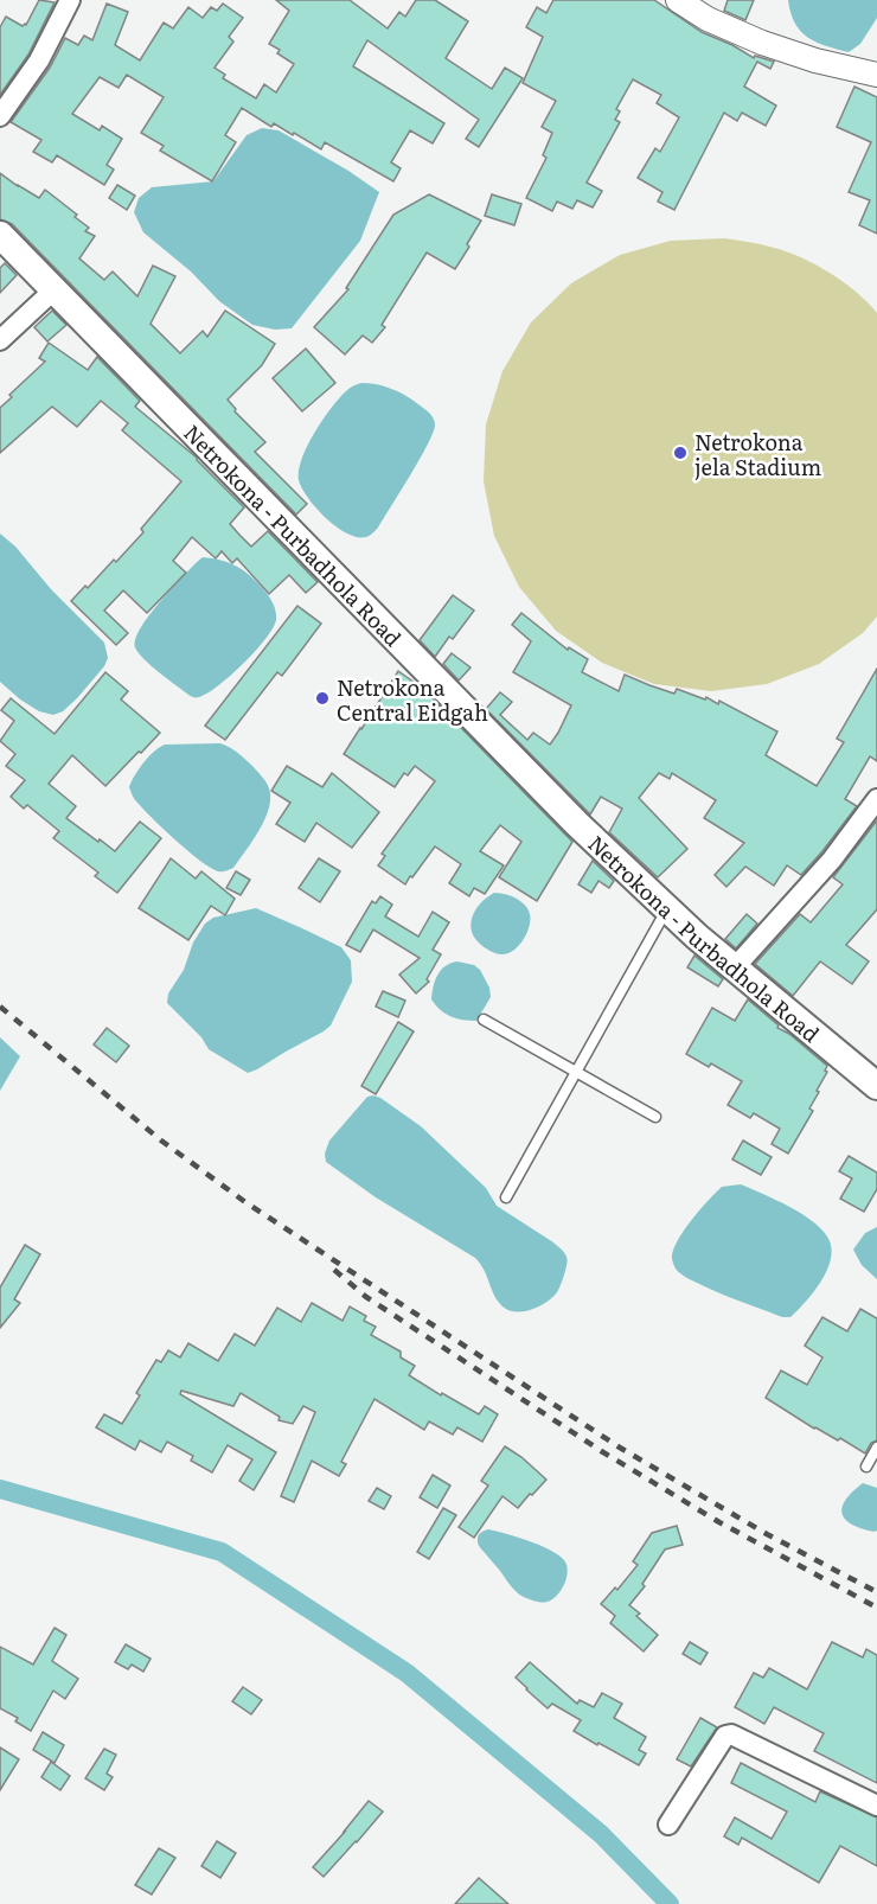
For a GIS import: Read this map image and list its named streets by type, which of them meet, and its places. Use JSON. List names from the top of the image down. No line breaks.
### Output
{"streets":{"main road":["Netrokona - Purbadhola Road"]},"places":["Netrokona jela Stadium","Netrokona Central Eidgah"]}
